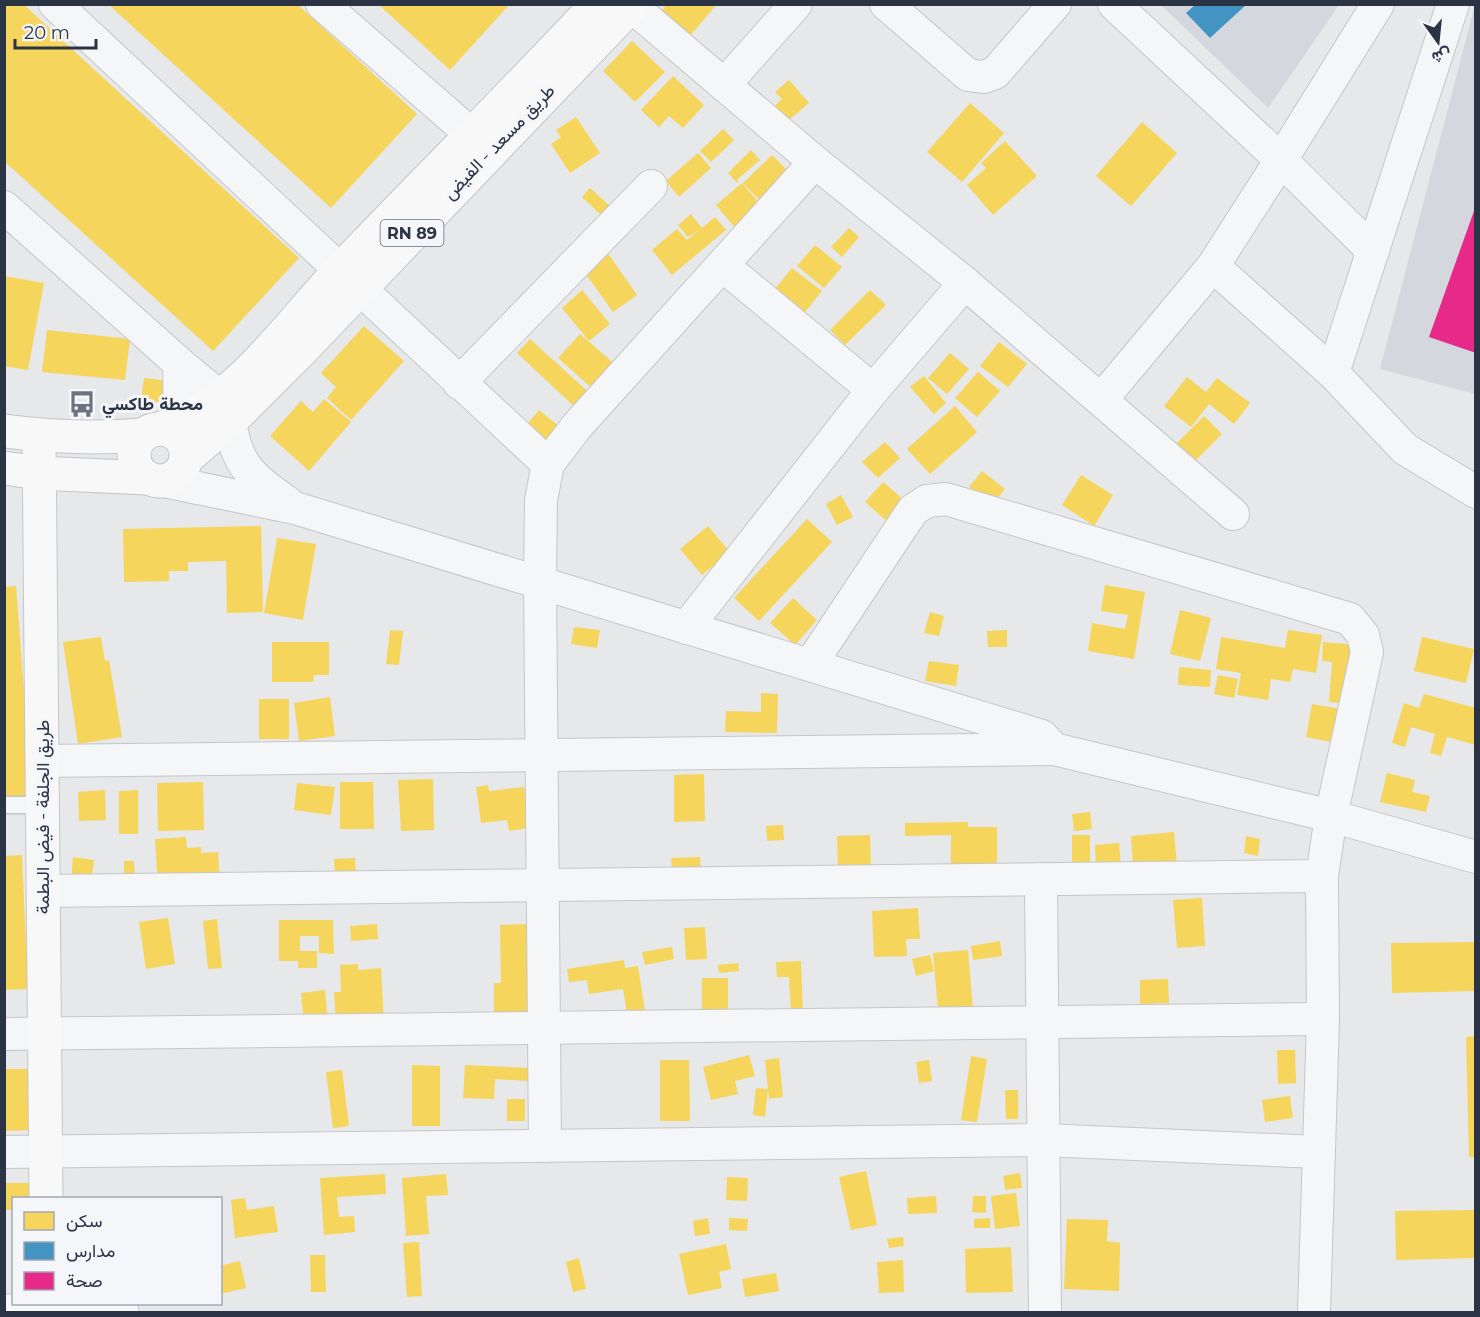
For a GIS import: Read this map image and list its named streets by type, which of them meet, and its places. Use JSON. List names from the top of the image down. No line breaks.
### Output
{"streets":{"main road":["طريق مسعد - الفيض","RN 89","طريق الجلفة - فيض البطمة"]},"crossings":[["طريق مسعد - الفيض","طريق الجلفة - فيض البطمة"]],"places":{"bus stop":["محطة طاكسي"]},"legend":["سكن","مدارس","صحة"],"scale_bar":"20 m","north":"bottom"}
